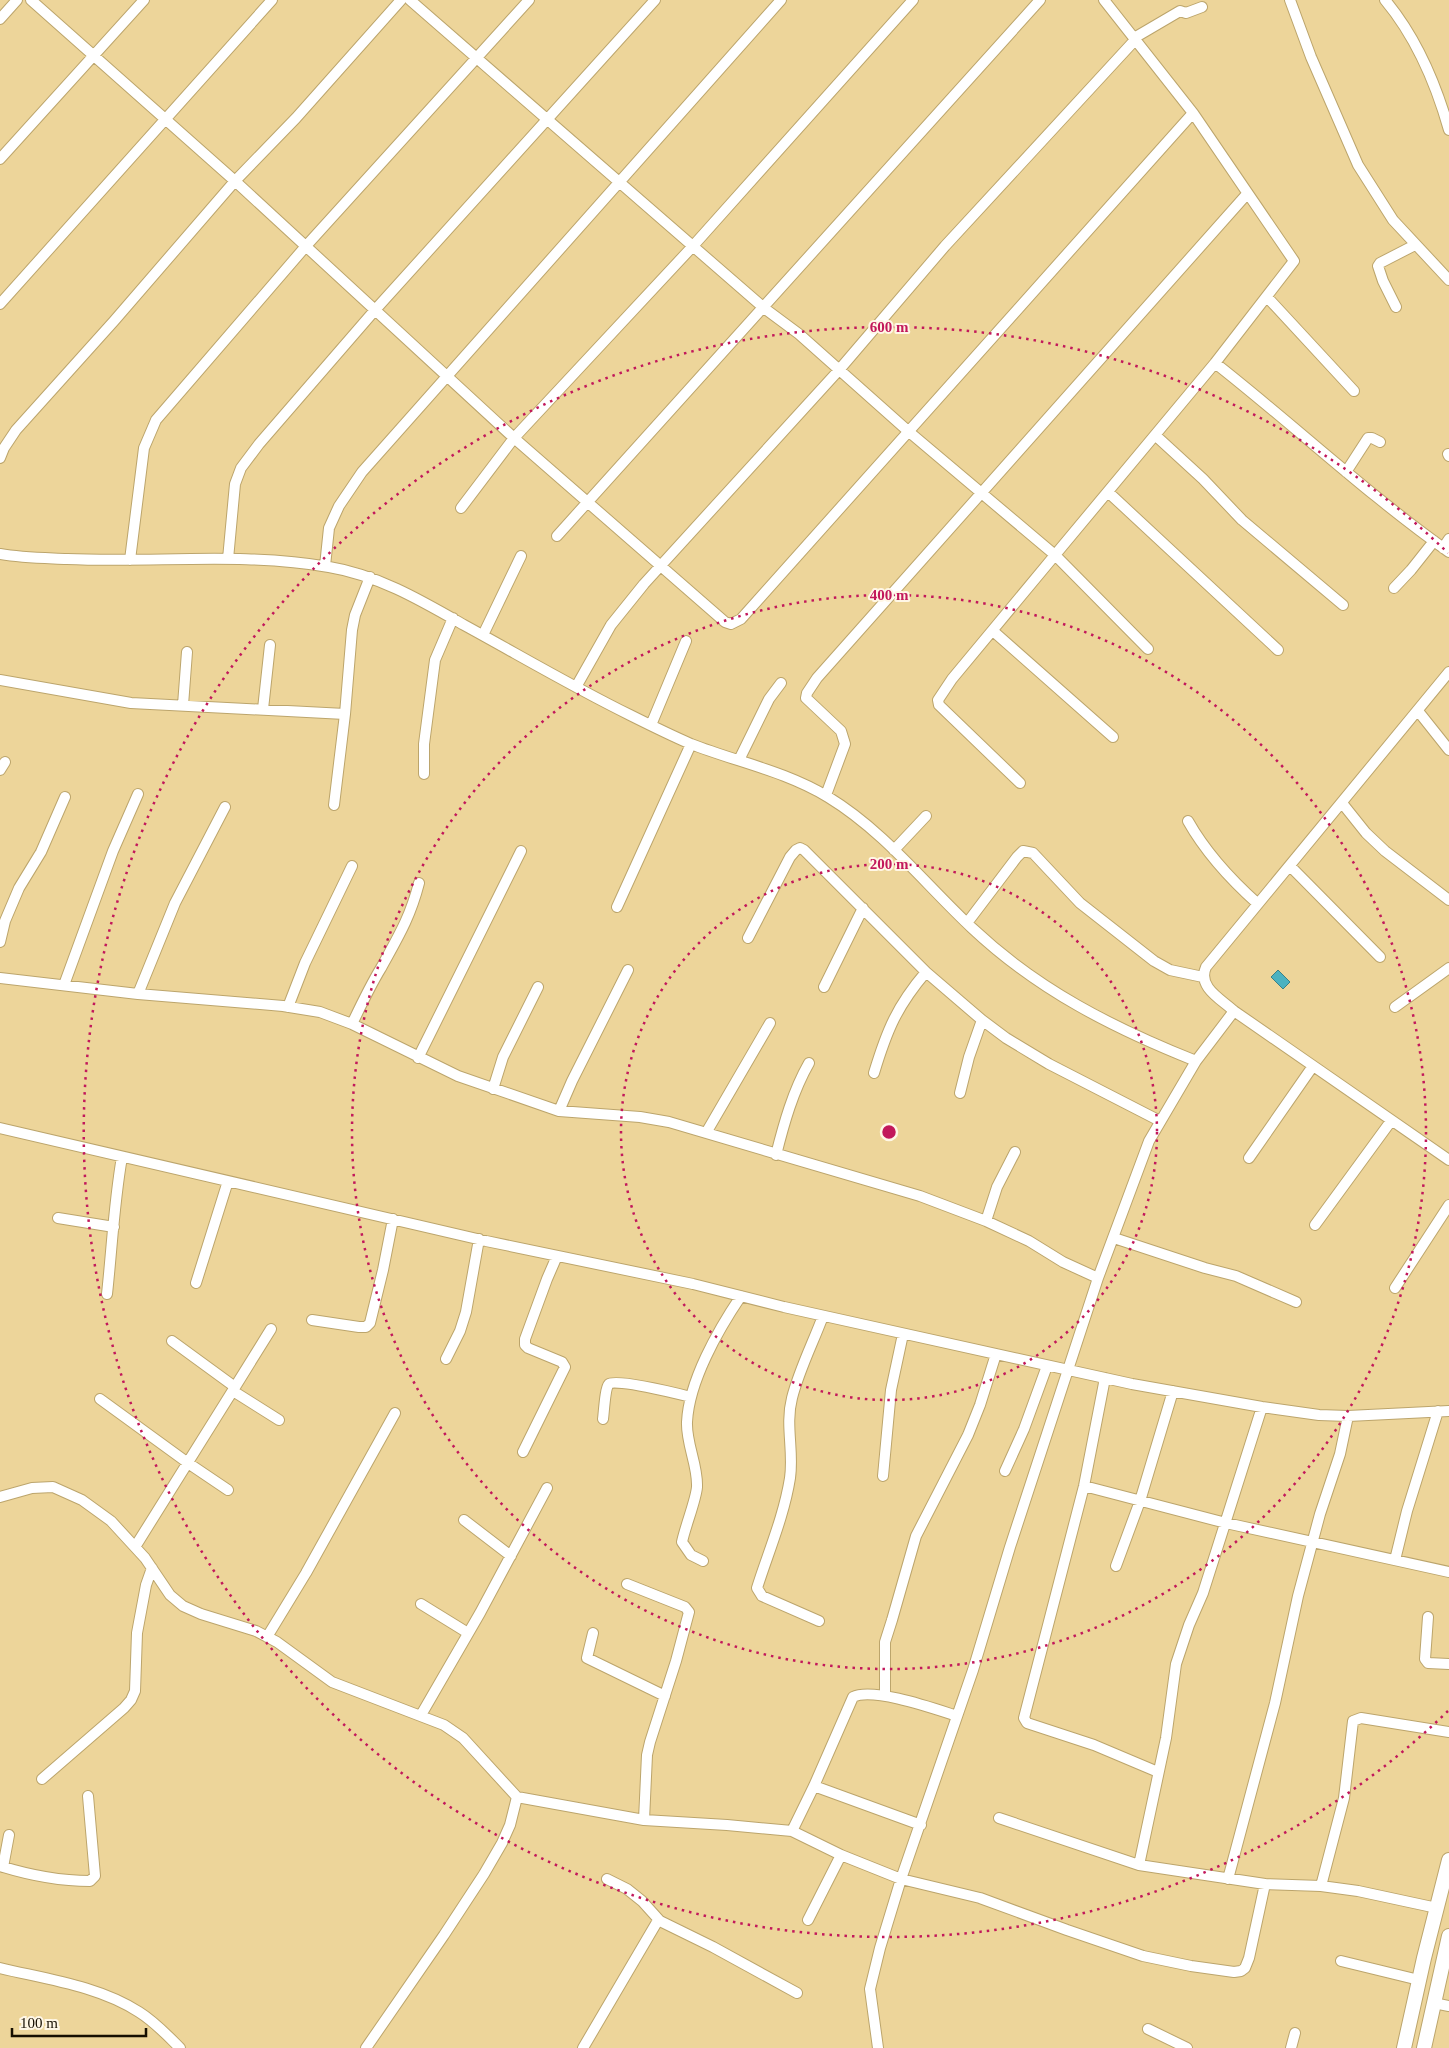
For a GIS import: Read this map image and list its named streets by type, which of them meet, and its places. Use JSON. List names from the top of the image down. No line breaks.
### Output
{"scale_bar":"100 m","rings":["600 m","400 m","200 m"]}
